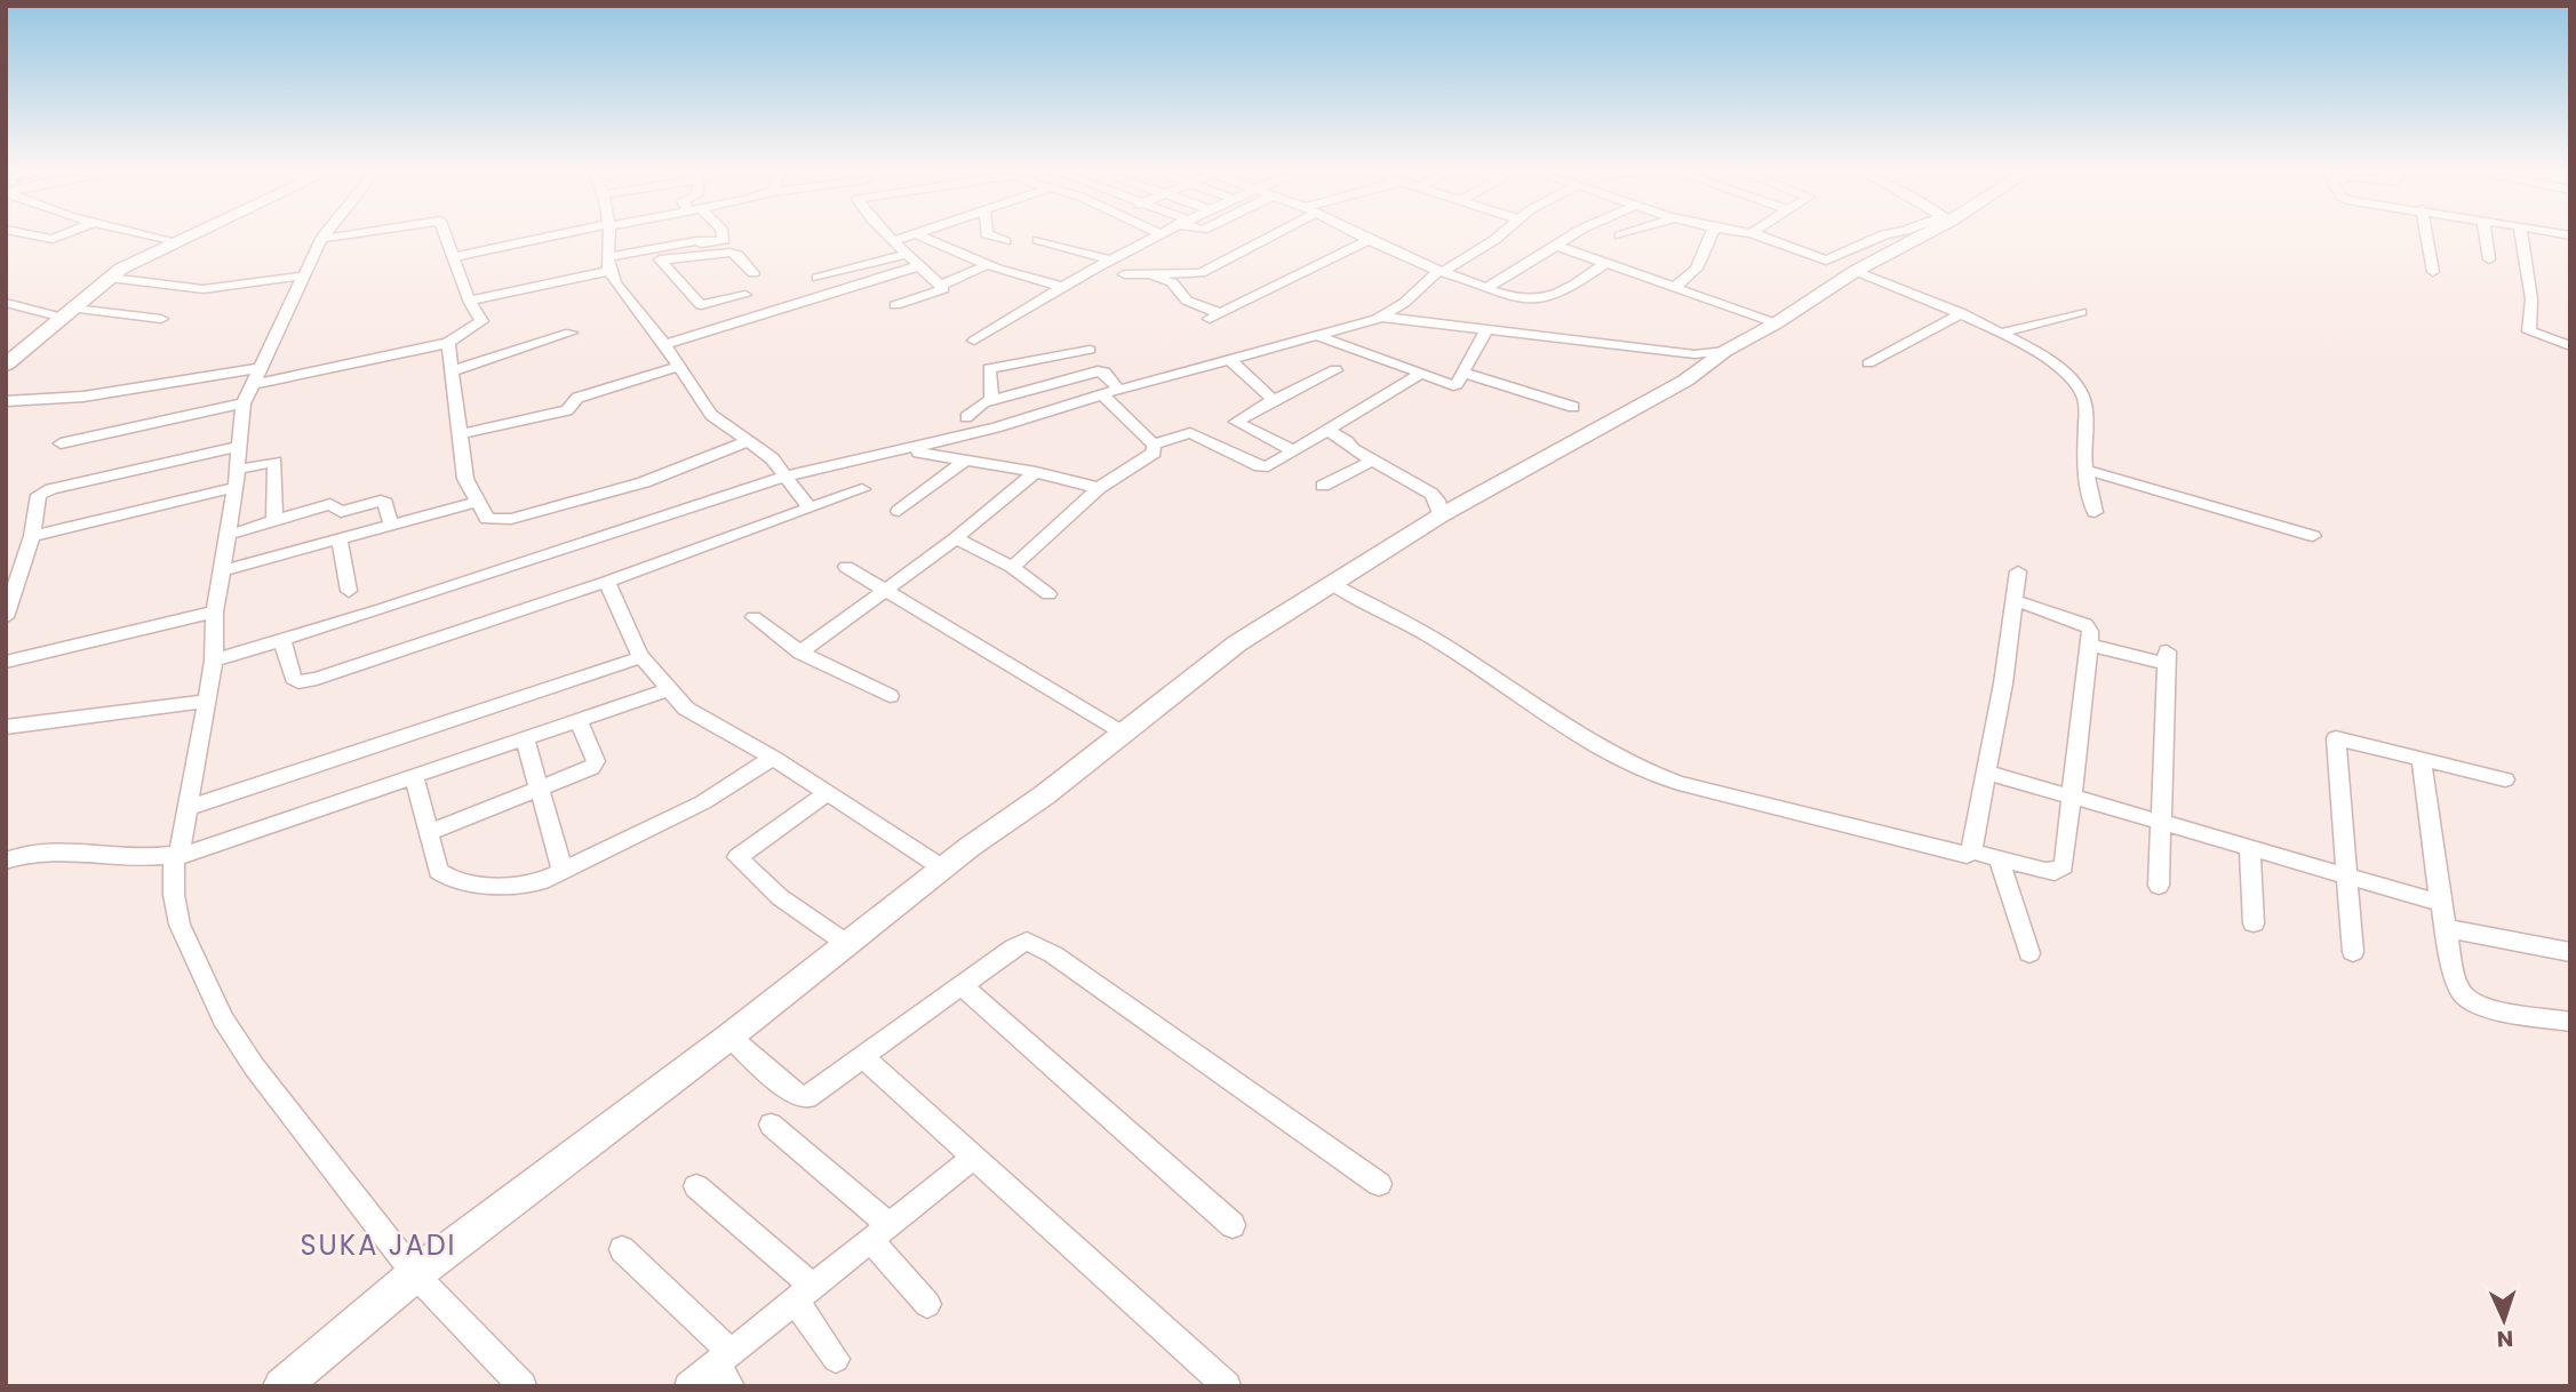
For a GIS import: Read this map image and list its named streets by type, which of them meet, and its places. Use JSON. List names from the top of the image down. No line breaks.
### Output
{"districts":["SUKA JADI"],"north":"bottom"}
